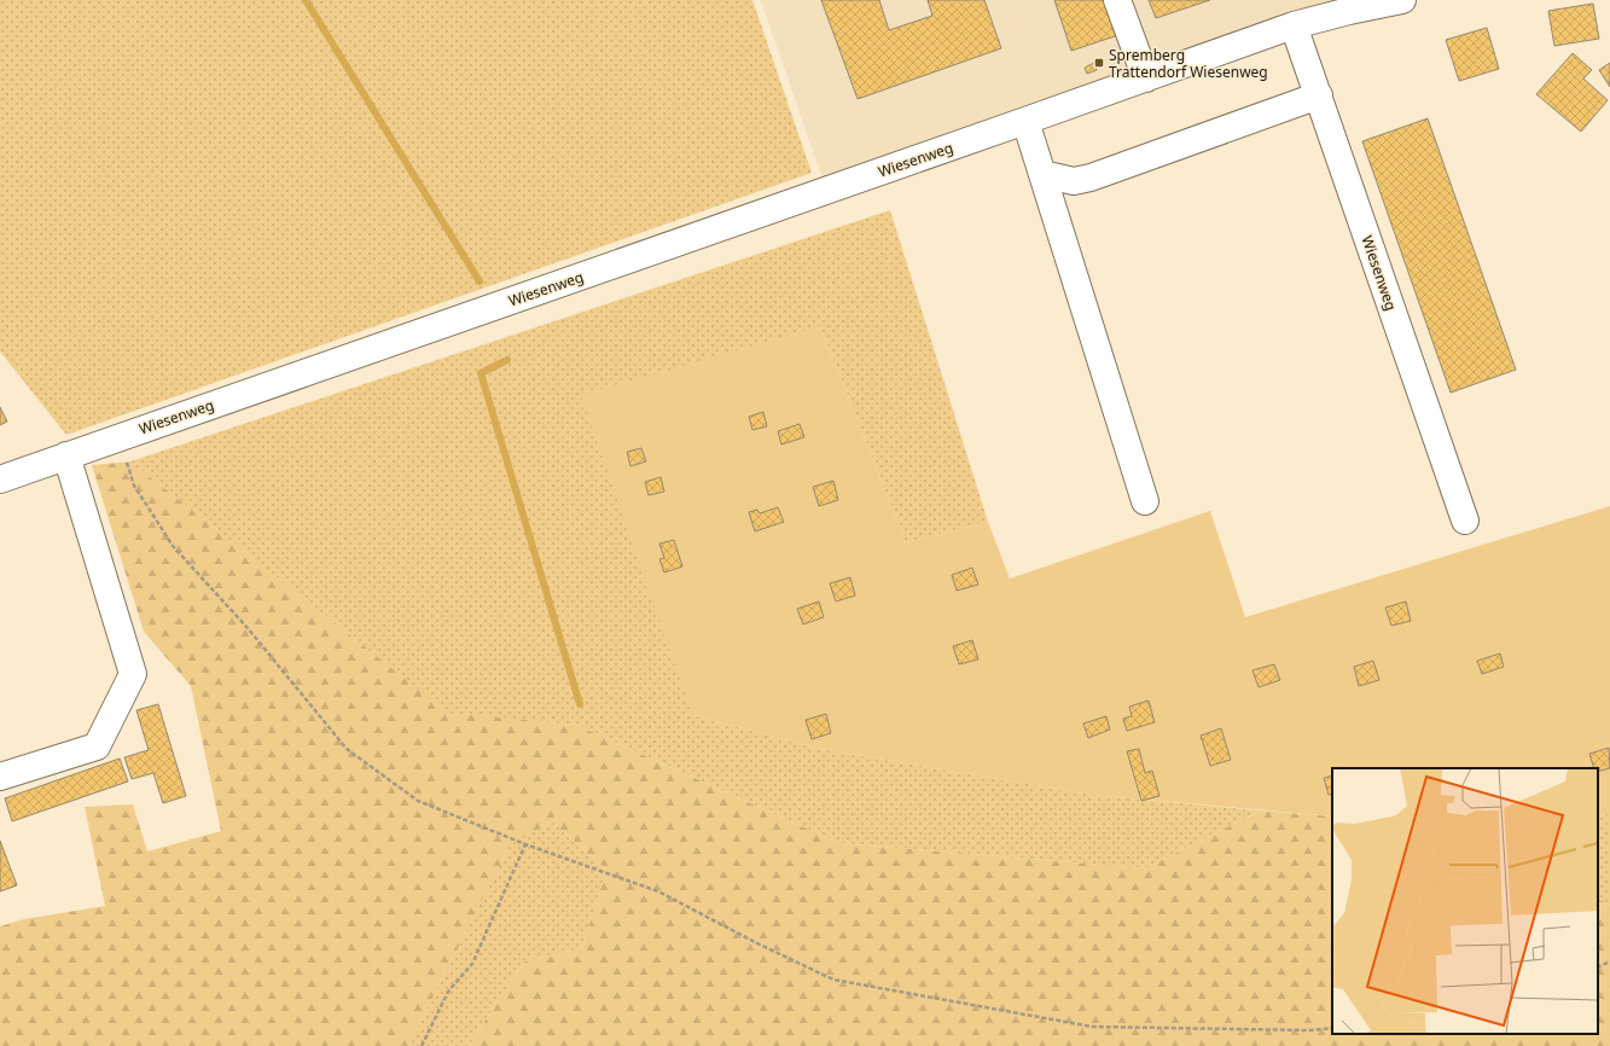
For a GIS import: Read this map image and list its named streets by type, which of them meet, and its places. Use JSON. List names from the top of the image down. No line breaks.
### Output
{"streets":{"street":["Wiesenweg"]},"places":{"transit":["Spremberg Trattendorf Wiesenweg"]}}
